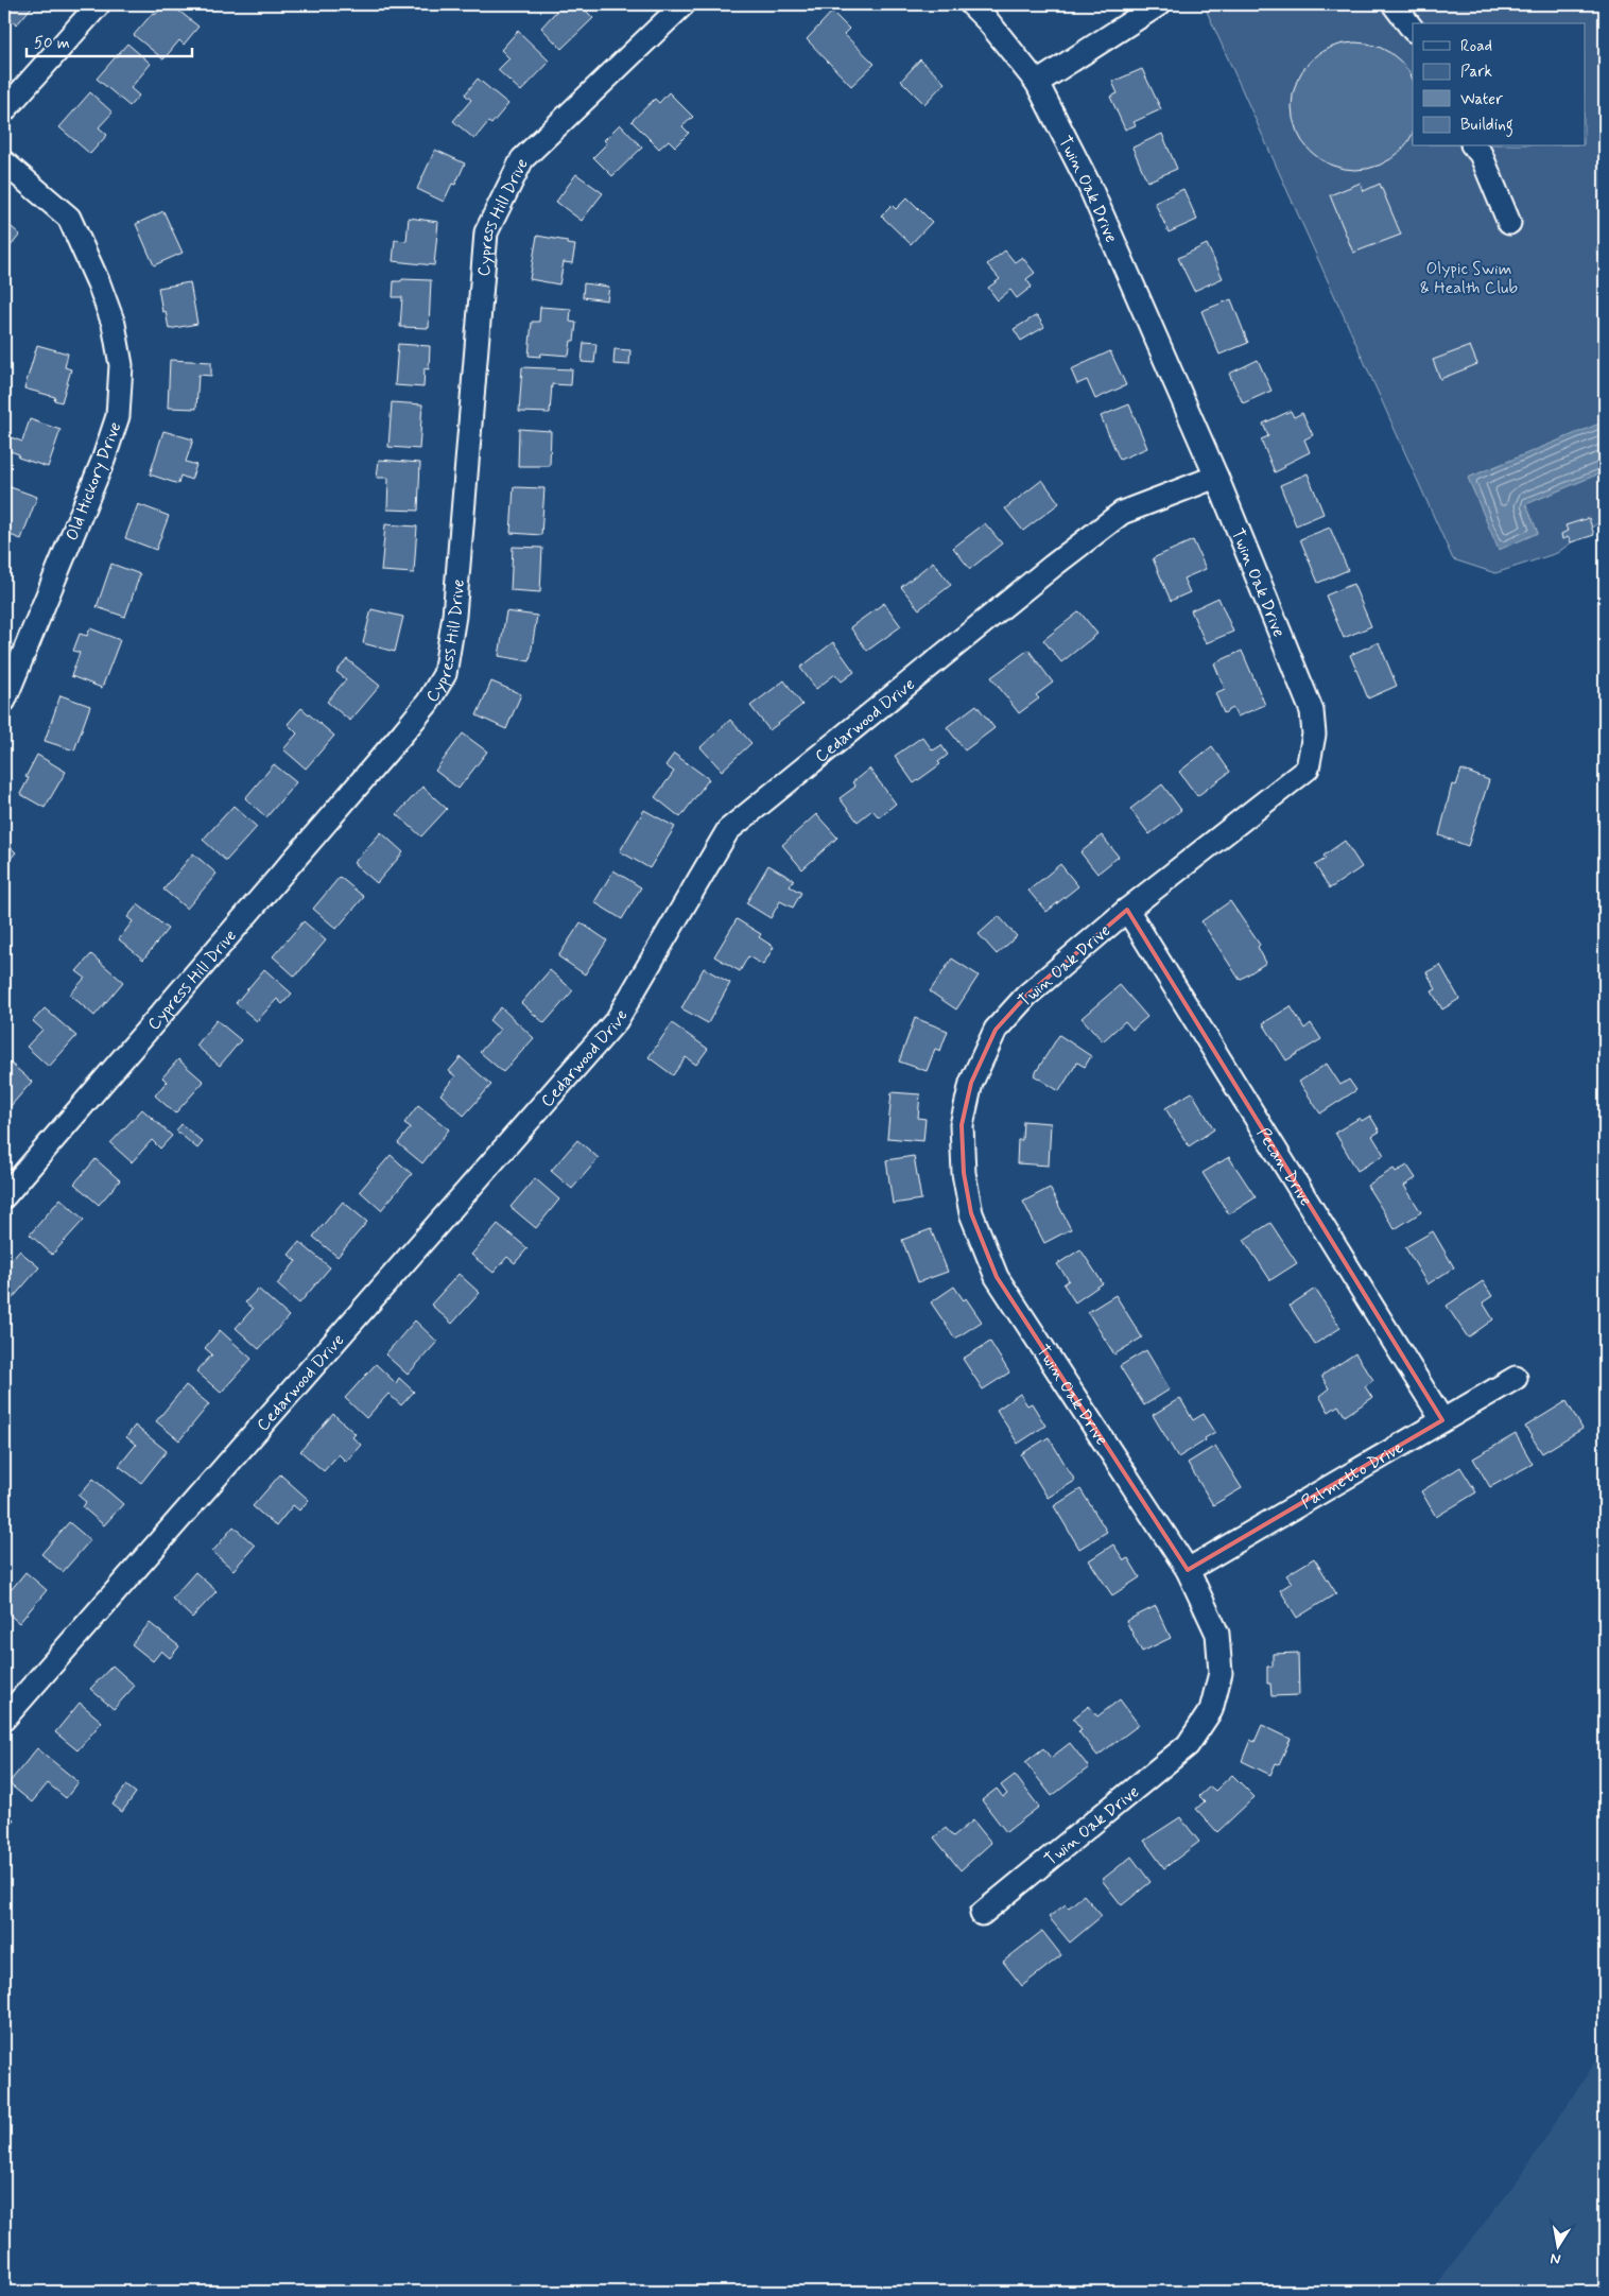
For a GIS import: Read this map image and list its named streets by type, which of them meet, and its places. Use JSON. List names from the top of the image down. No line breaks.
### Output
{"streets":{"street":["Twin Oak Drive","Cypress Hill Drive","Old Hickory Drive","Cedarwood Drive","Pecan Drive","Palmetto Drive"]},"crossings":[["Twin Oak Drive","Cedarwood Drive"],["Twin Oak Drive","Pecan Drive"],["Twin Oak Drive","Palmetto Drive"],["Pecan Drive","Palmetto Drive"]],"parks":["Olypic Swim & Health Club"],"legend":["Road","Park","Water","Building"],"scale_bar":"50 m","north":"bottom"}
